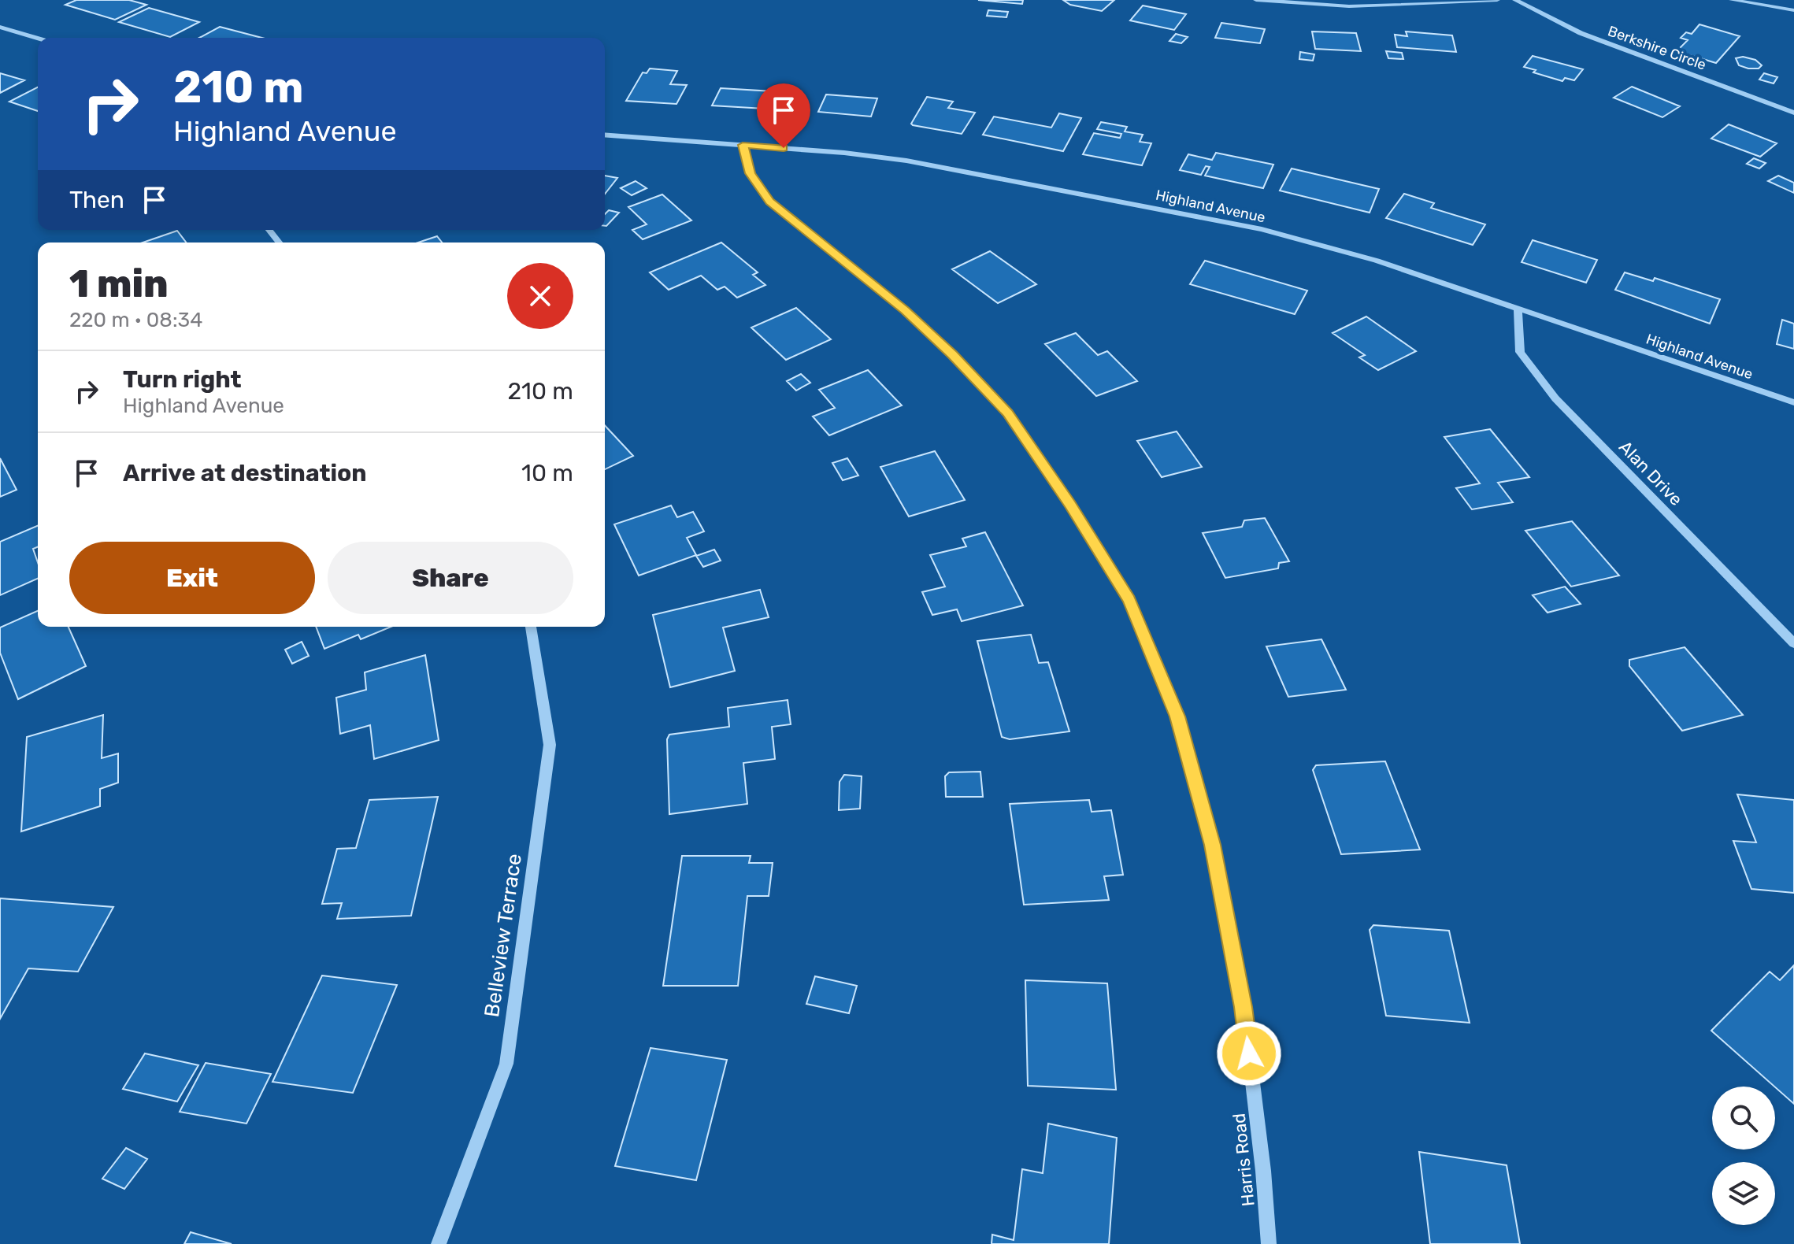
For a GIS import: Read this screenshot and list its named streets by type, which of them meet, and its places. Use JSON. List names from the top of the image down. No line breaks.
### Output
{"streets":{"street":["Berkshire Circle","Highland Avenue","Alan Drive","Belleview Terrace","Harris Road"]},"crossings":[["Highland Avenue","Alan Drive"],["Highland Avenue","Harris Road"]],"page":{"turn":["210 m","Highland Avenue"],"then":"Then","heading":["1 min","220 m · 08:34"],"list":[{"name":"Turn right","note":"Highland Avenue","value":"210 m"},{"name":"Arrive at destination","value":"10 m"}],"buttons":["Exit","Share"]}}
